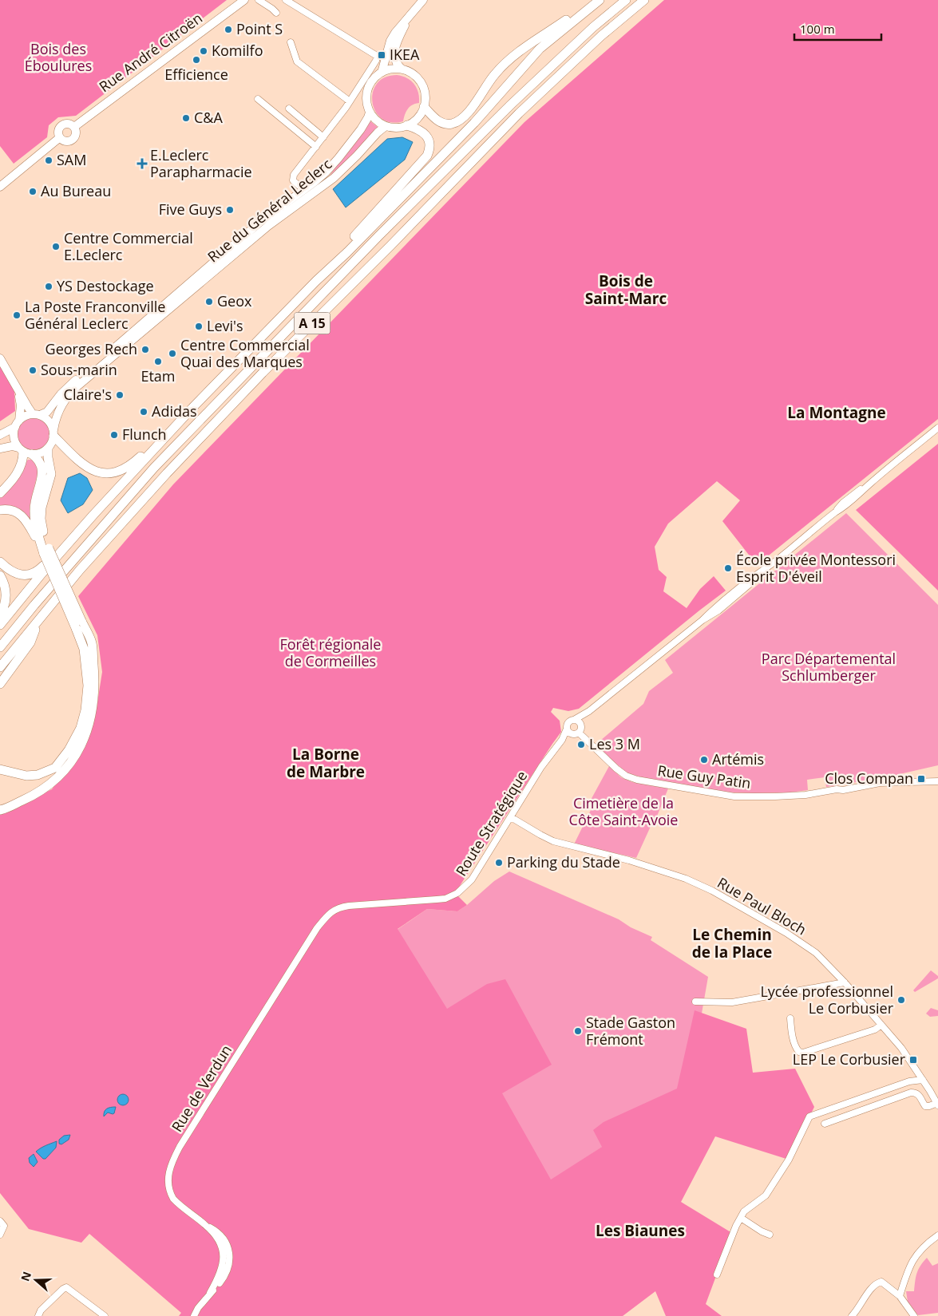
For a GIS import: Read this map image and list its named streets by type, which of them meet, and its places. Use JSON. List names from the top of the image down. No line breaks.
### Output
{"streets":{"highway":["A 15"],"main road":["Rue André Citroën","Rue du Général Leclerc"],"street":["Rue Guy Patin","Route Stratégique","Rue Paul Bloch","Rue de Verdun"]},"crossings":[["Rue Guy Patin","Route Stratégique"],["Route Stratégique","Rue Paul Bloch"],["Route Stratégique","Rue de Verdun"]],"districts":["Bois de Saint-Marc","La Montagne","La Borne de Marbre","Le Chemin de la Place","Les Biaunes"],"parks":["Bois des Éboulures","Forêt régionale de Cormeilles","Parc Départemental Schlumberger","Cimetière de la Côte Saint-Avoie"],"places":{"other":["Point S","Komilfo","Efficience","C&A","SAM","Au Bureau","Five Guys","Centre Commercial E.Leclerc","YS Destockage","Geox","La Poste Franconville Général Leclerc","Levi's","Georges Rech","Centre Commercial Quai des Marques","Etam","Sous-marin","Claire's","Adidas","Flunch","École privée Montessori Esprit D'éveil","Les 3 M","Artémis","Parking du Stade","Lycée professionnel Le Corbusier","Stade Gaston Frémont"],"transit":["IKEA","Clos Compan","LEP Le Corbusier"],"health":["E.Leclerc Parapharmacie"]},"scale_bar":"100 m","north":"left"}
